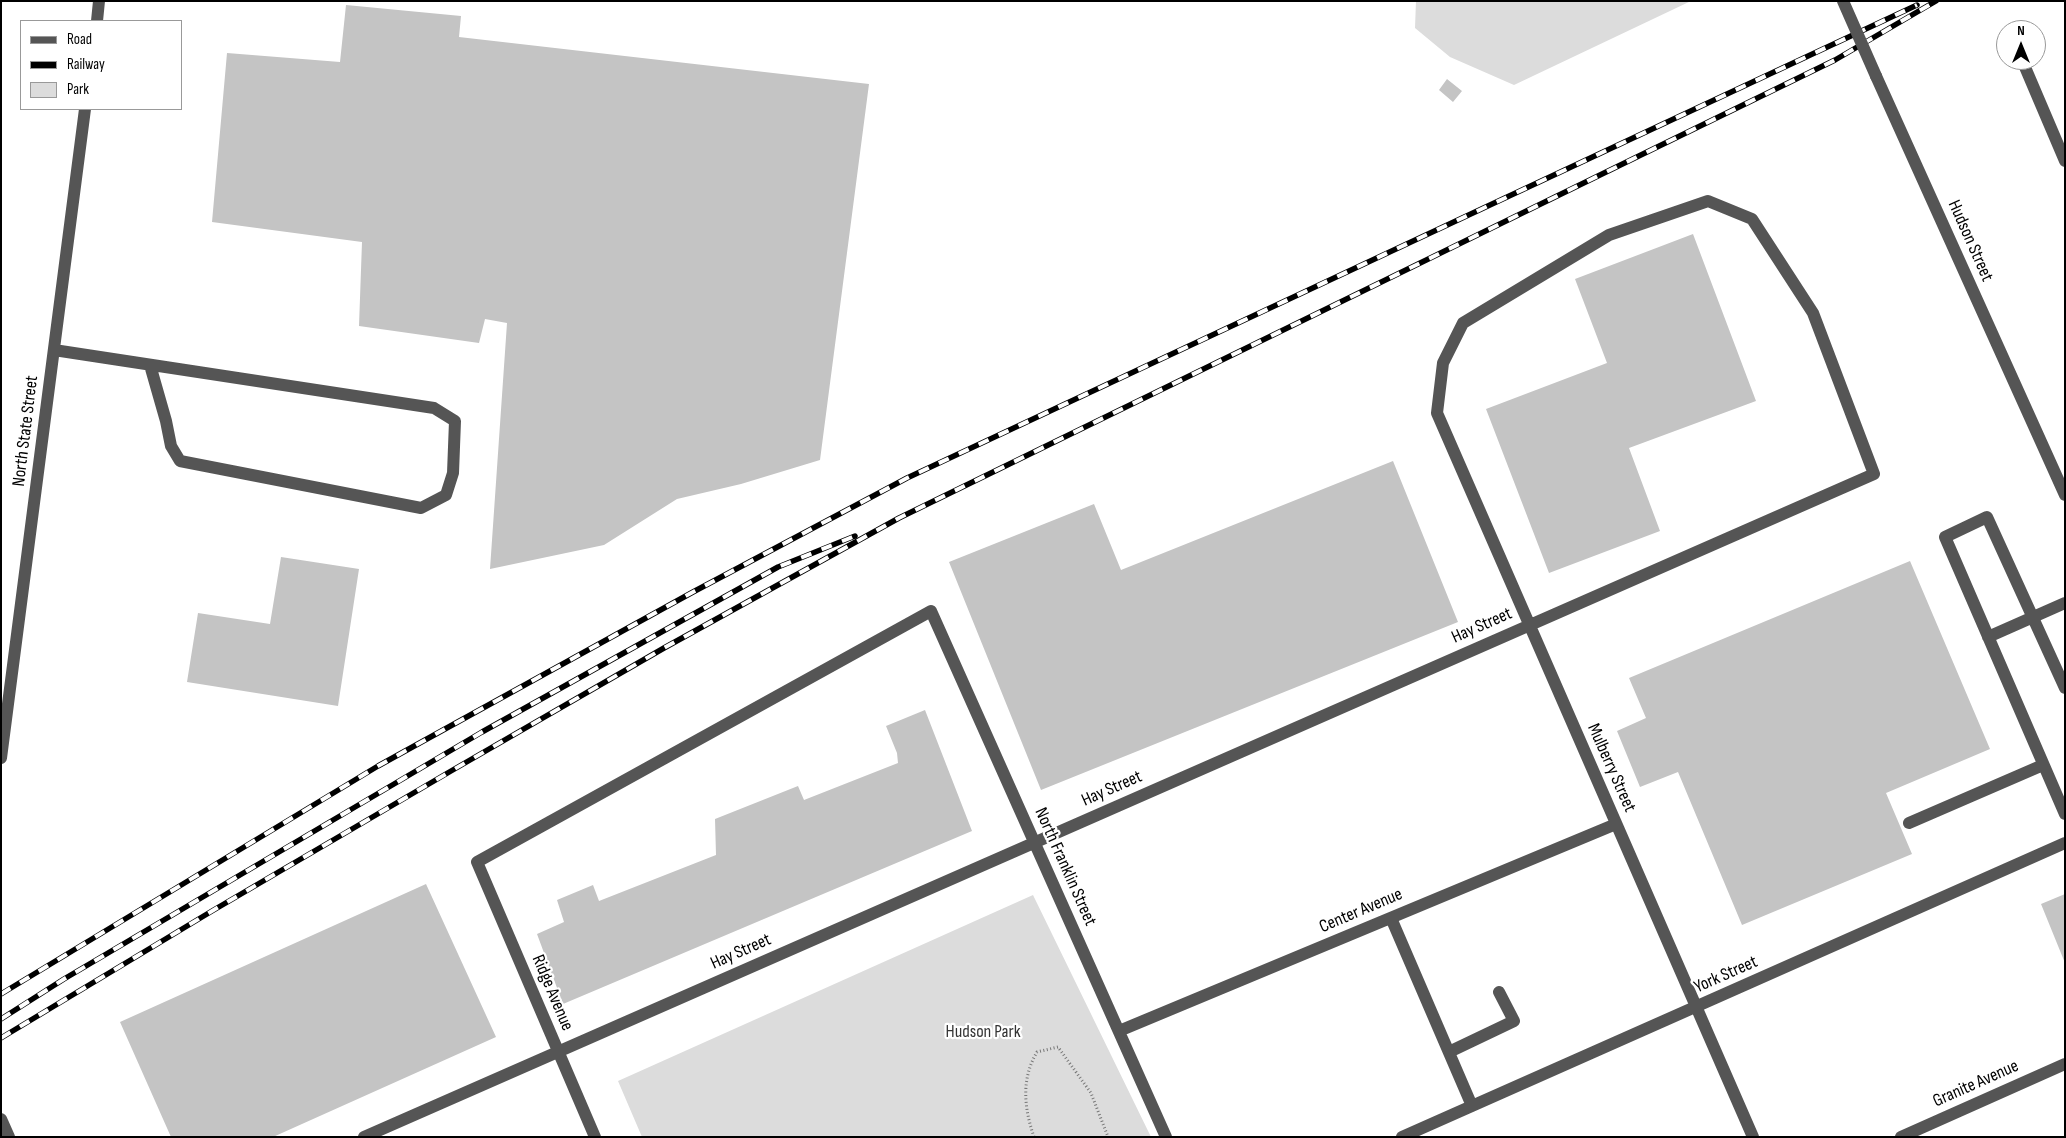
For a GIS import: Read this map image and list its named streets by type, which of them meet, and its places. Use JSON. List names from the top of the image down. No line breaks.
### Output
{"streets":{"street":["Hudson Street","North State Street","Hay Street","Mulberry Street","North Franklin Street","Center Avenue","York Street","Ridge Avenue","Granite Avenue"]},"crossings":[["Hay Street","Mulberry Street"],["Hay Street","North Franklin Street"],["Hay Street","Ridge Avenue"],["Mulberry Street","Center Avenue"],["Mulberry Street","York Street"],["North Franklin Street","Center Avenue"],["North Franklin Street","Ridge Avenue"]],"parks":["Hudson Park"],"legend":["Road","Railway","Park"],"north":"top"}
